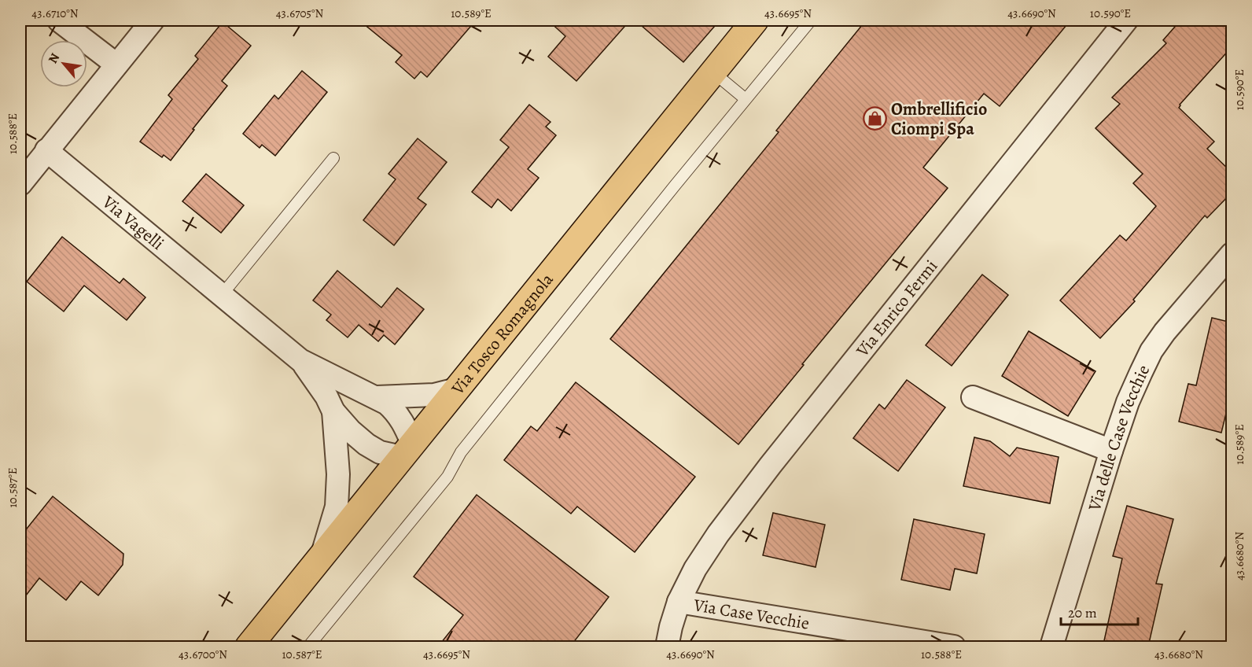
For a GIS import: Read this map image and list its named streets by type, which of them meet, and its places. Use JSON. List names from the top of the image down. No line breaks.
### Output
{"streets":{"main road":["Via Tosco Romagnola"],"street":["Via Vagelli","Via Enrico Fermi","Via delle Case Vecchie","Via Case Vecchie"]},"crossings":[["Via Vagelli","Via Tosco Romagnola"],["Via Enrico Fermi","Via Case Vecchie"]],"places":{"shop":["Ombrellificio Ciompi Spa"]},"scale_bar":"20 m","north":"top left","coordinates":["43.6710°N","43.6705°N","10.589°E","43.6695°N","43.6690°N","10.590°E","10.588°E","10.587°E","43.6680°N","43.6700°N"]}
